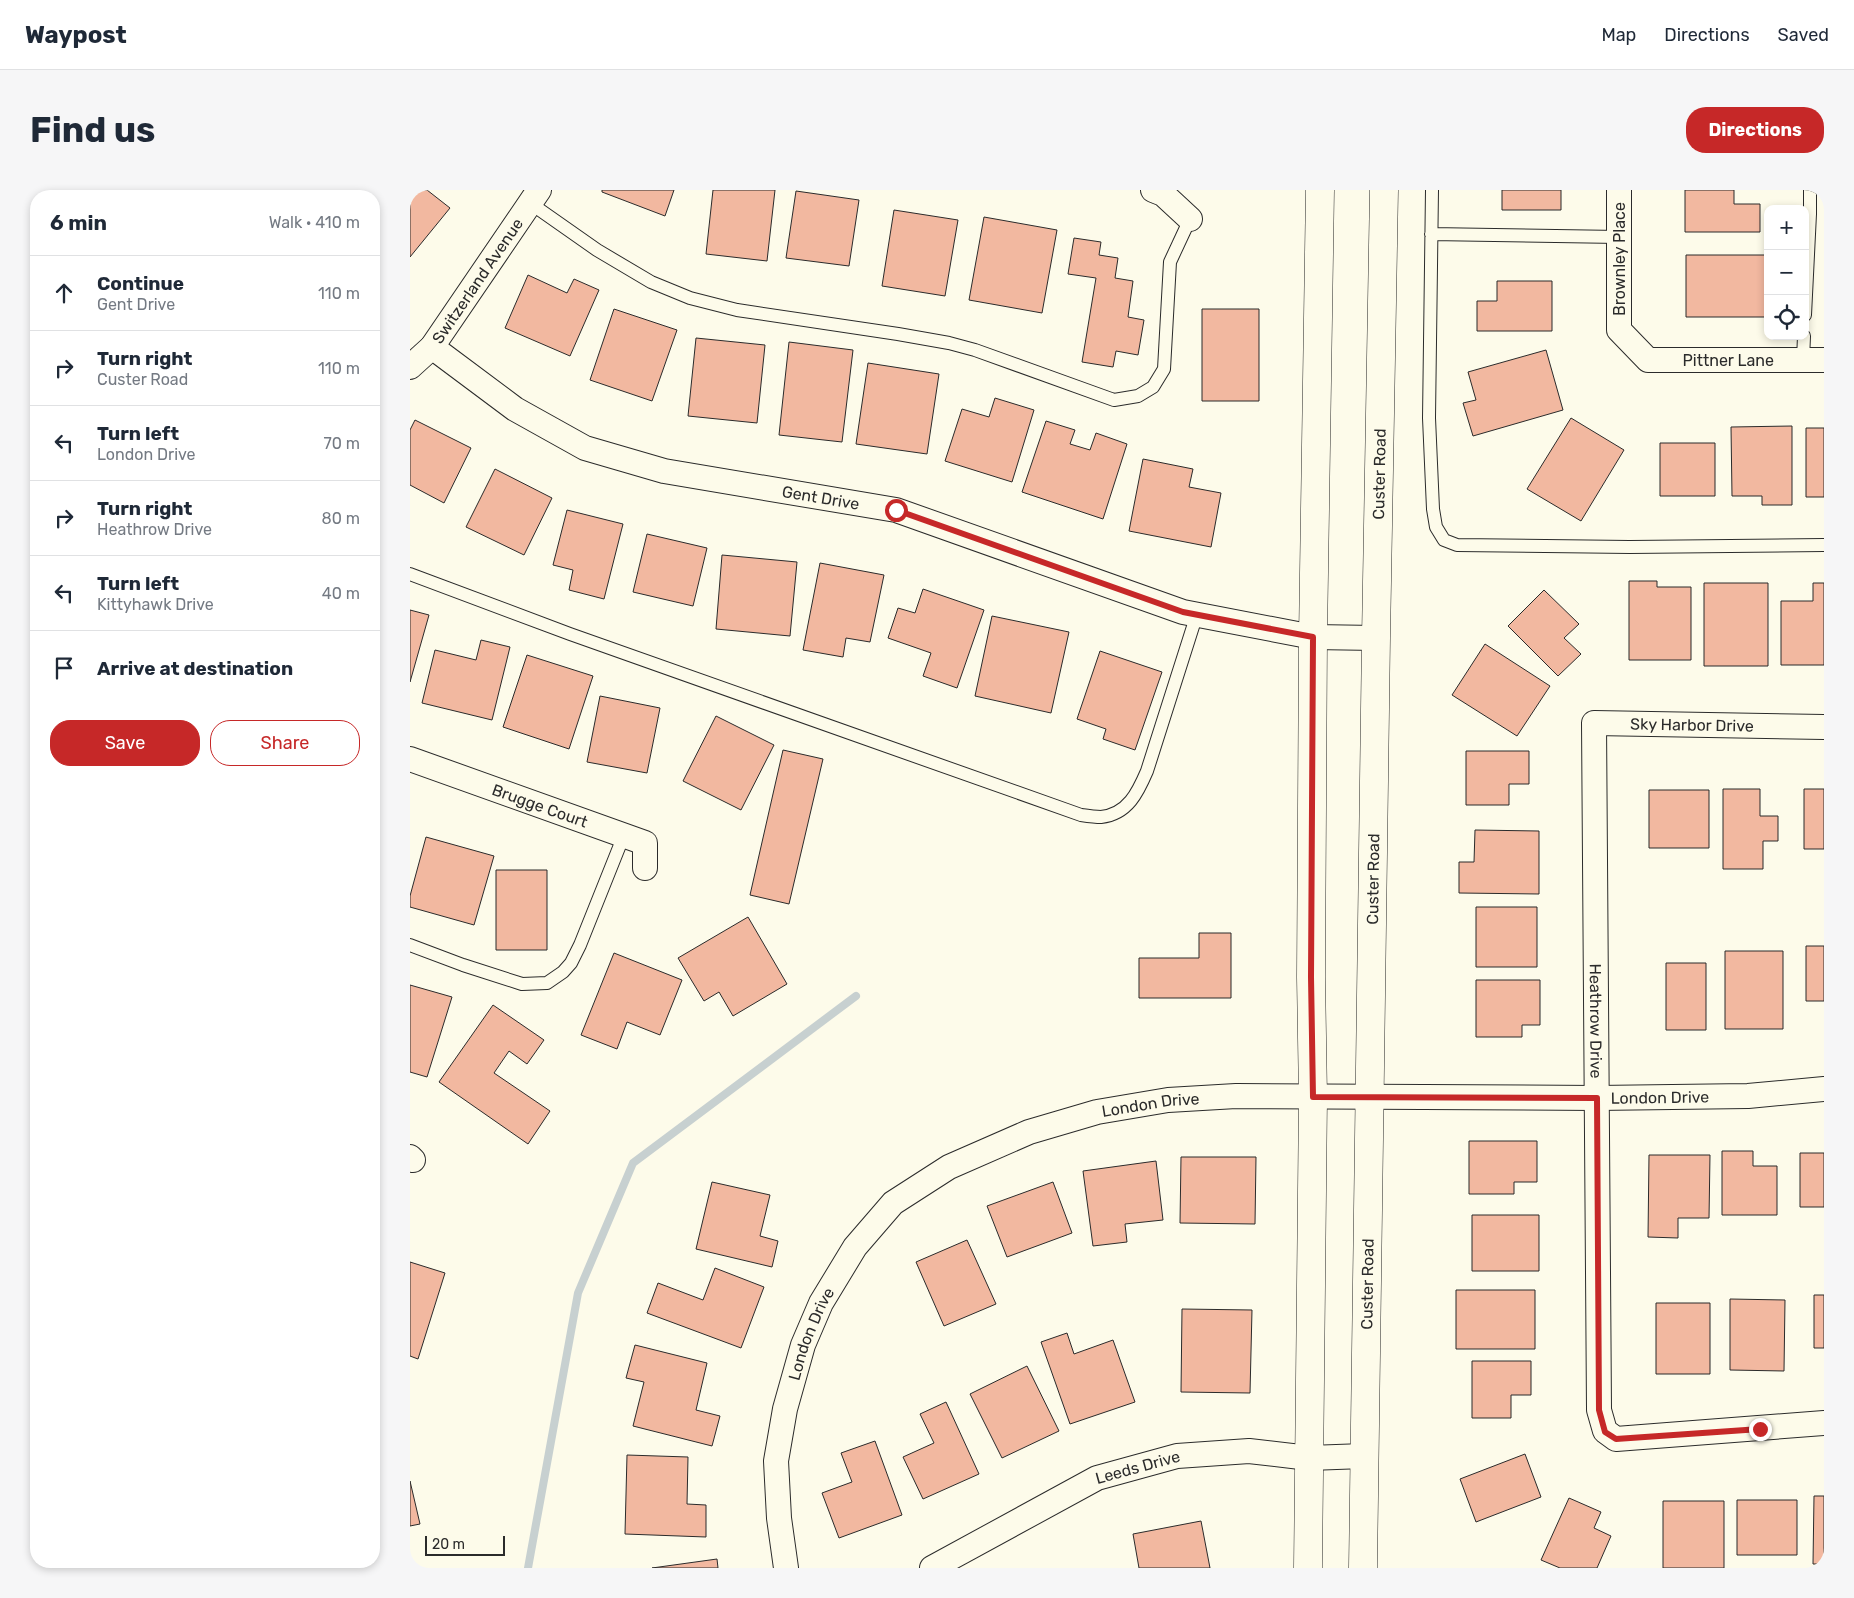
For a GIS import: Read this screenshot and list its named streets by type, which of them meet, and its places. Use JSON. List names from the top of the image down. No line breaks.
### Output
{"streets":{"main road":["Custer Road"],"street":["Brownley Place","Switzerland Avenue","Pittner Lane","Gent Drive","Sky Harbor Drive","Brugge Court","Heathrow Drive","London Drive","Leeds Drive"]},"crossings":[["Brownley Place","Pittner Lane"],["Switzerland Avenue","Gent Drive"],["Custer Road","Gent Drive"],["Custer Road","London Drive"],["Custer Road","Leeds Drive"],["Sky Harbor Drive","Heathrow Drive"],["Heathrow Drive","London Drive"]],"scale_bar":"20 m","page":{"header":"Waypost","nav":["Map","Directions","Saved"],"buttons":["Directions",["Save","Share"]],"title":"Find us","heading":["6 min","Walk · 410 m"],"map_buttons":["+","−"],"list":[["Continue","Gent Drive","110 m"],["Turn right","Custer Road","110 m"],["Turn left","London Drive","70 m"],["Turn right","Heathrow Drive","80 m"],["Turn left","Kittyhawk Drive","40 m"],"Arrive at destination"],"scale":"20 m"}}
